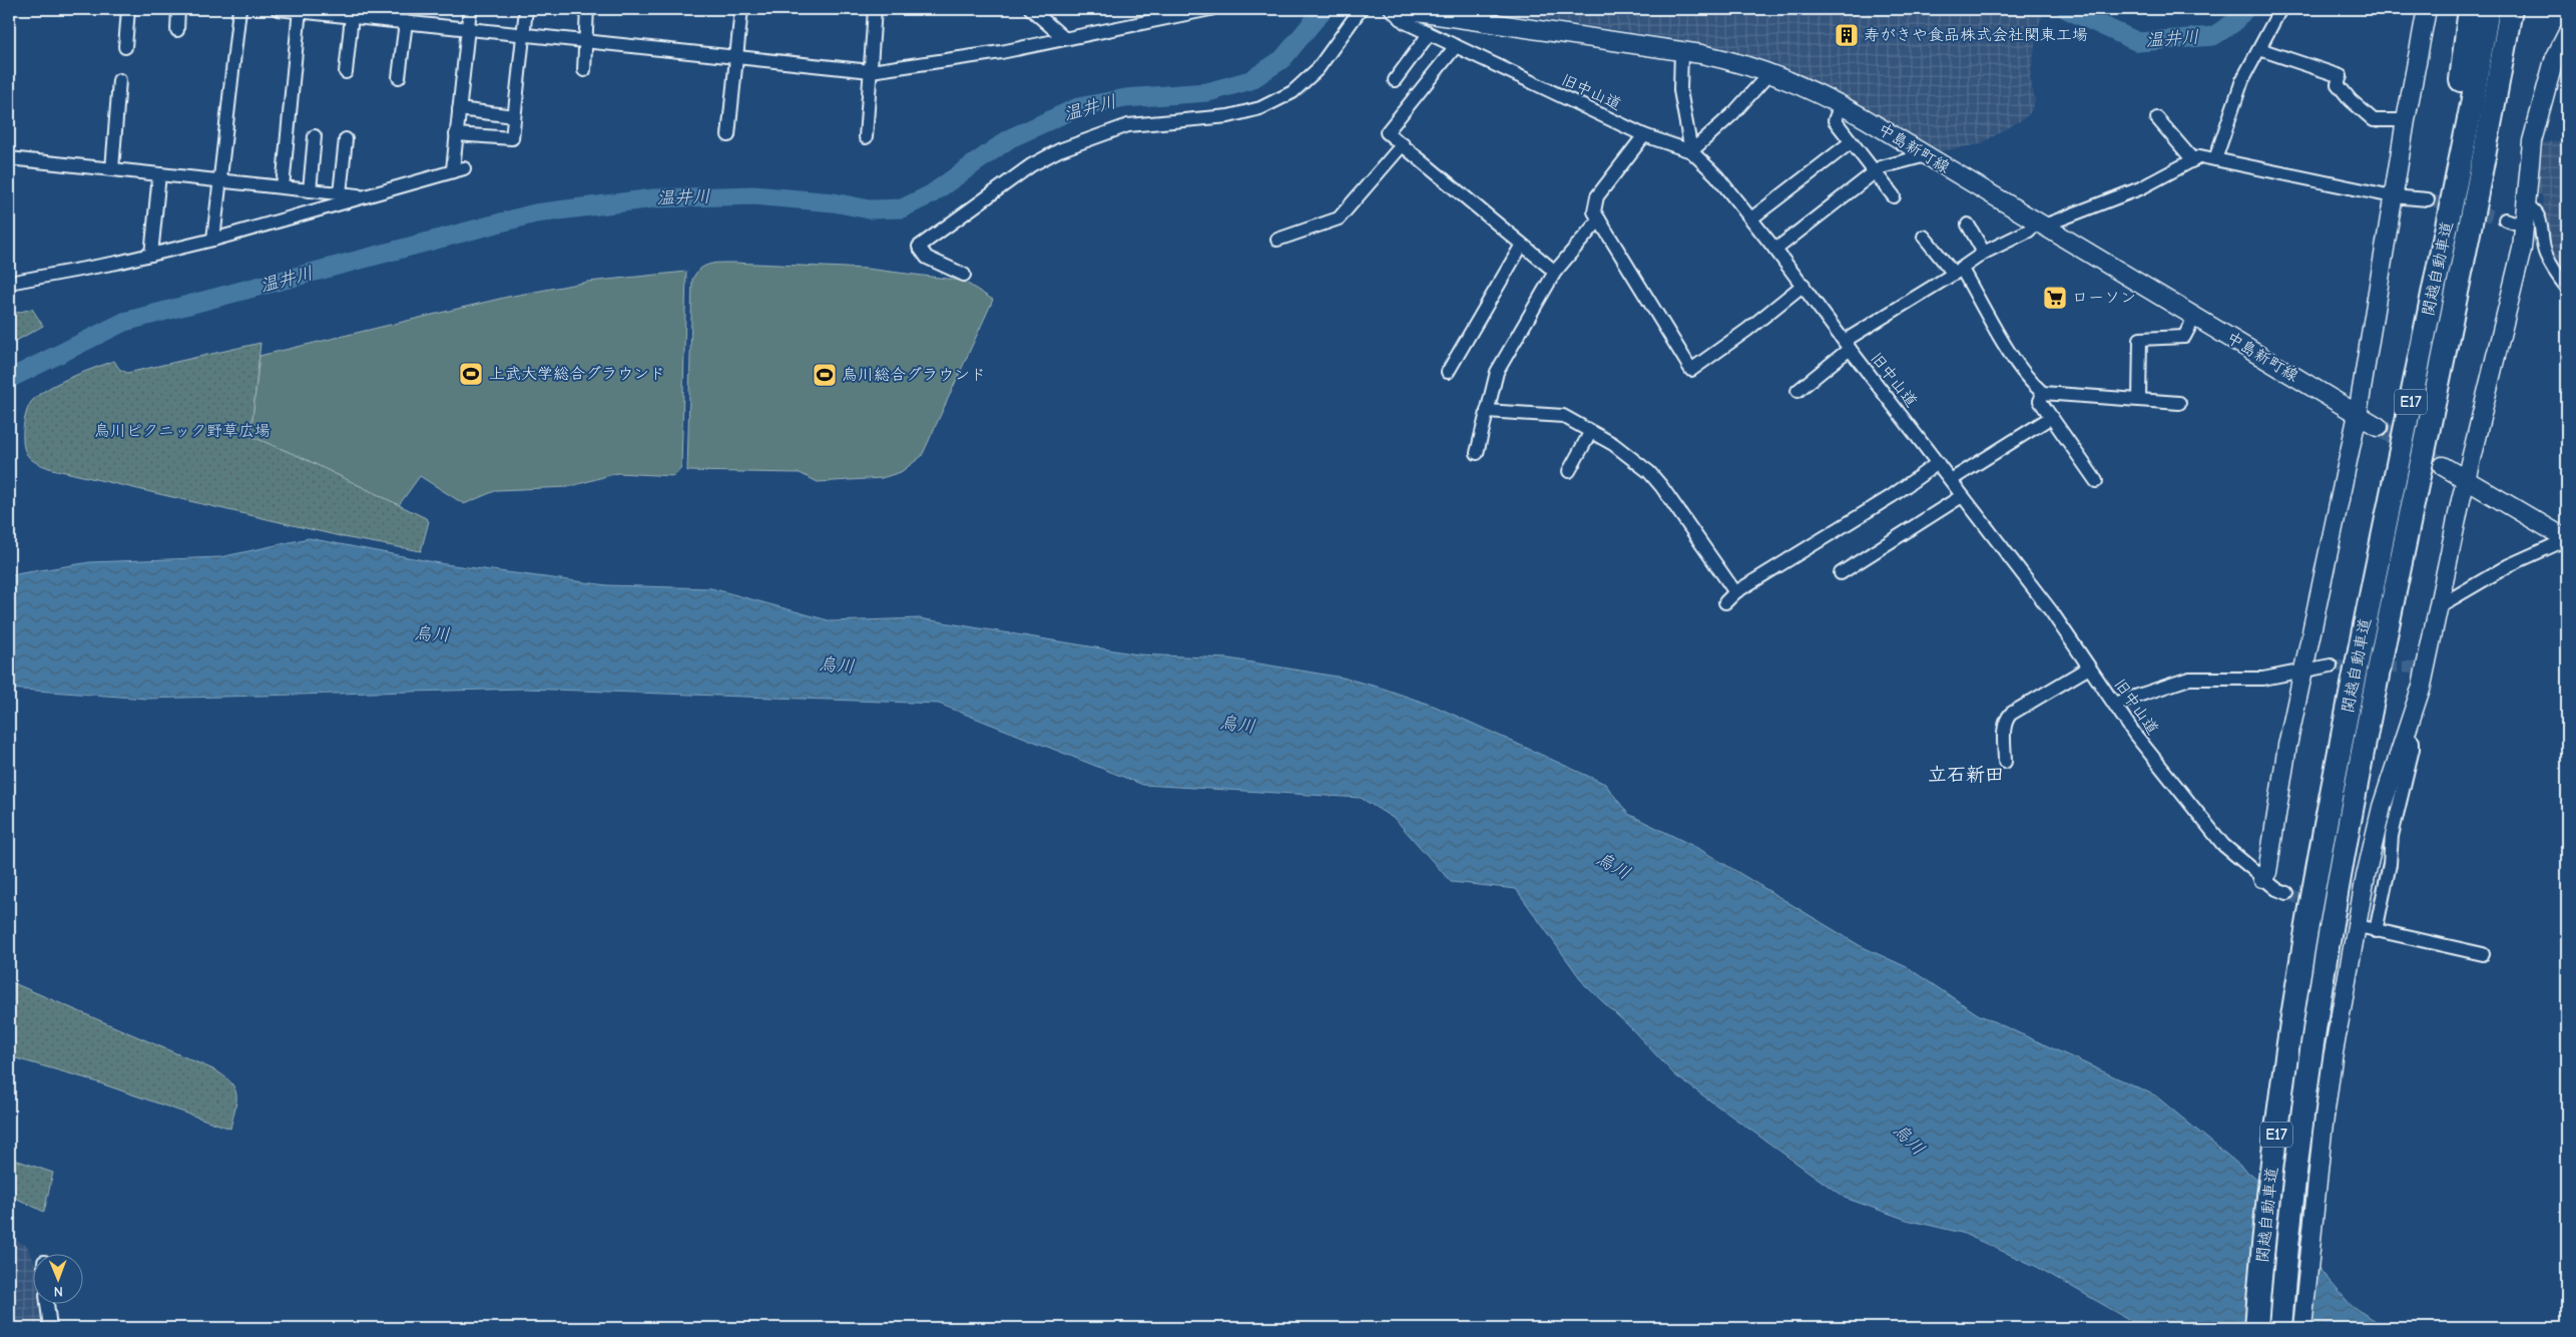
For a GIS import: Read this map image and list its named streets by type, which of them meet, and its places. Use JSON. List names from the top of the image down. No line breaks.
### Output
{"streets":{"highway":["関越自動車道","E17"],"street":["旧中山道","中島新町線"]},"districts":["立石新田"],"water":["温井川","烏川"],"parks":["烏川ピクニック野草広場"],"places":{"building":["寿がきや食品株式会社関東工場"],"supermarket":["ローソン"],"sports":["上武大学総合グラウンド","烏川総合グラウンド"]},"north":"bottom"}
